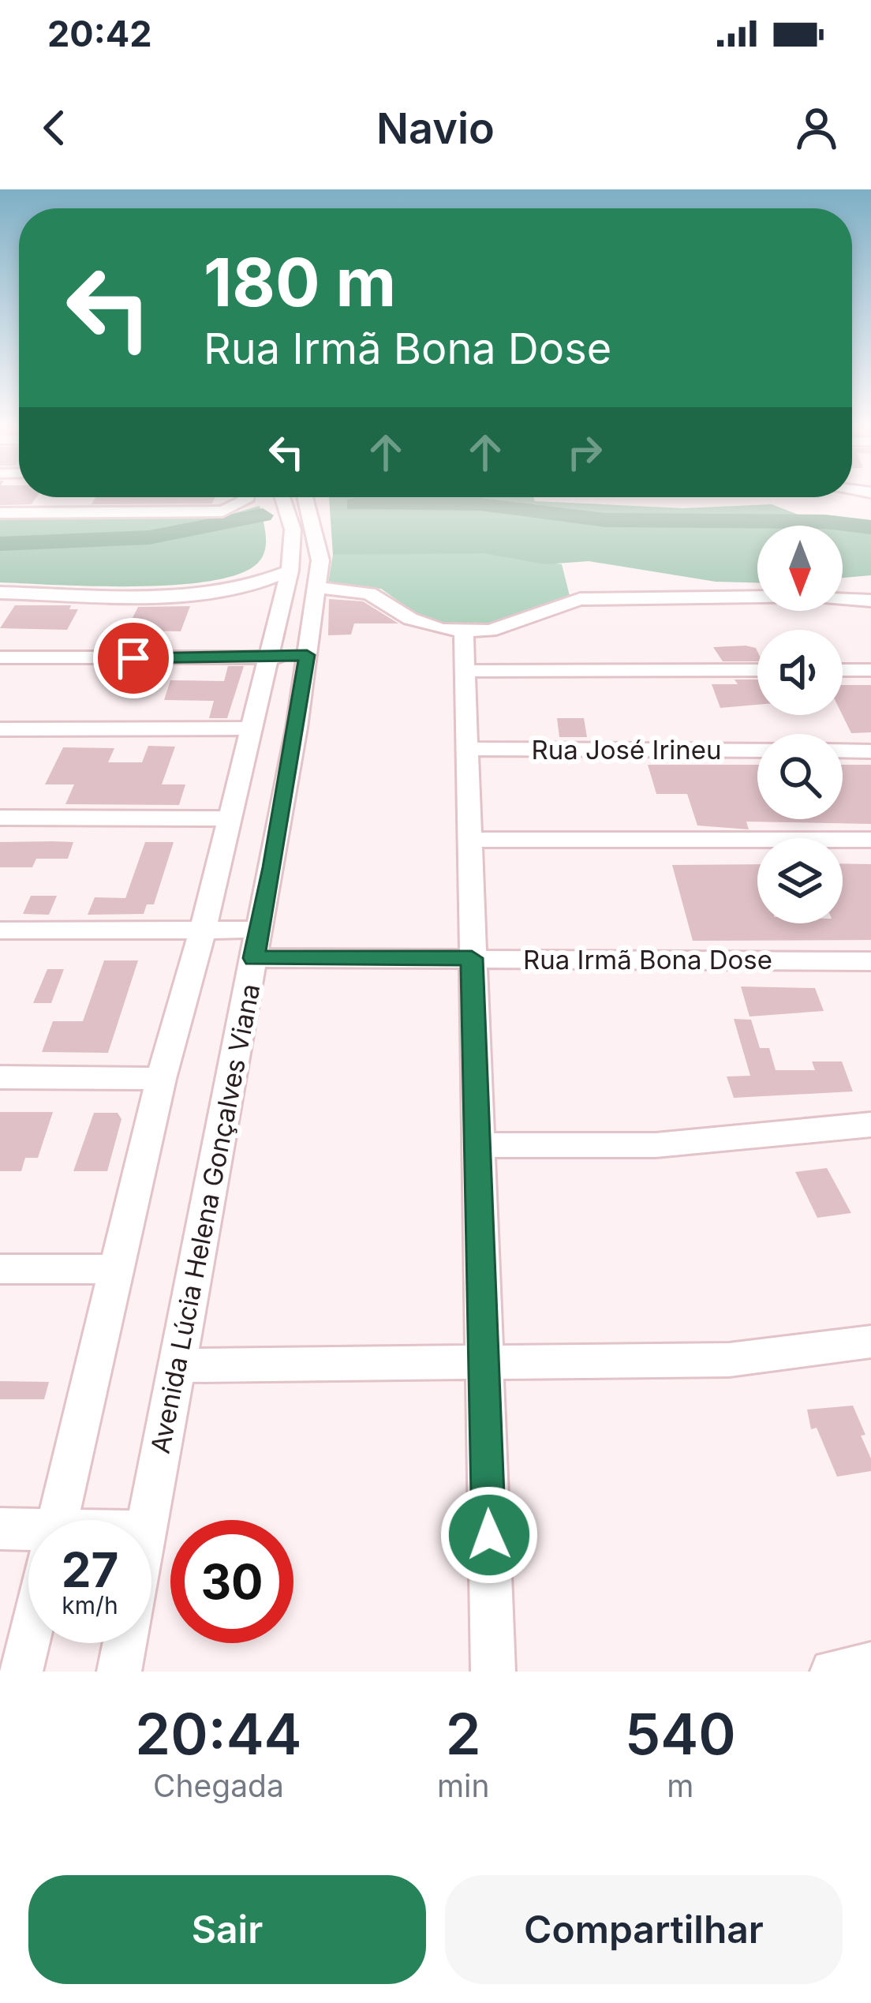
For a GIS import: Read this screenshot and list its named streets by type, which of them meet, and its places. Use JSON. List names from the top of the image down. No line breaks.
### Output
{"streets":{"street":["Rua José Irineu","Rua Irmã Bona Dose","Avenida Lúcia Helena Gonçalves Viana"]},"crossings":[["Rua Irmã Bona Dose","Avenida Lúcia Helena Gonçalves Viana"]],"north":"bottom","page":{"status":"20:42","header":"Navio","turn":["180 m","Rua Irmã Bona Dose"],"speed":"27 km/h","limit":"30","eta":["20:44","Chegada","2","min","540","m"],"buttons":["Sair","Compartilhar"]}}
